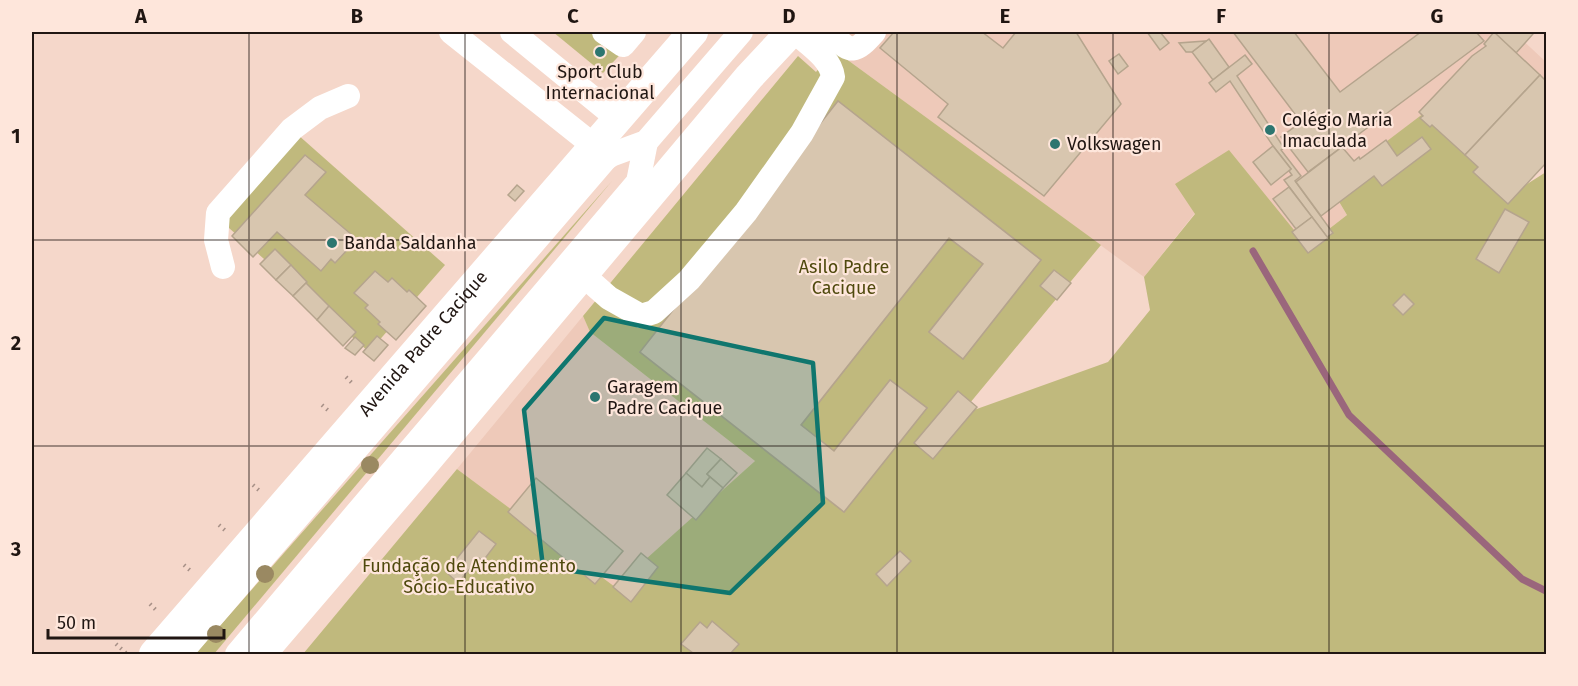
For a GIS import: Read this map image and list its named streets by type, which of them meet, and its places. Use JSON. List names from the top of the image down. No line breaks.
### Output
{"streets":{"main road":["Avenida Padre Cacique"]},"parks":["Asilo Padre Cacique","Fundação de Atendimento Sócio-Educativo"],"places":["Sport Club Internacional","Colégio Maria Imaculada","Volkswagen","Banda Saldanha","Garagem Padre Cacique"],"scale_bar":"50 m","grid":{"columns":["A","B","C","D","E","F","G"],"rows":["1","2","3"]}}
